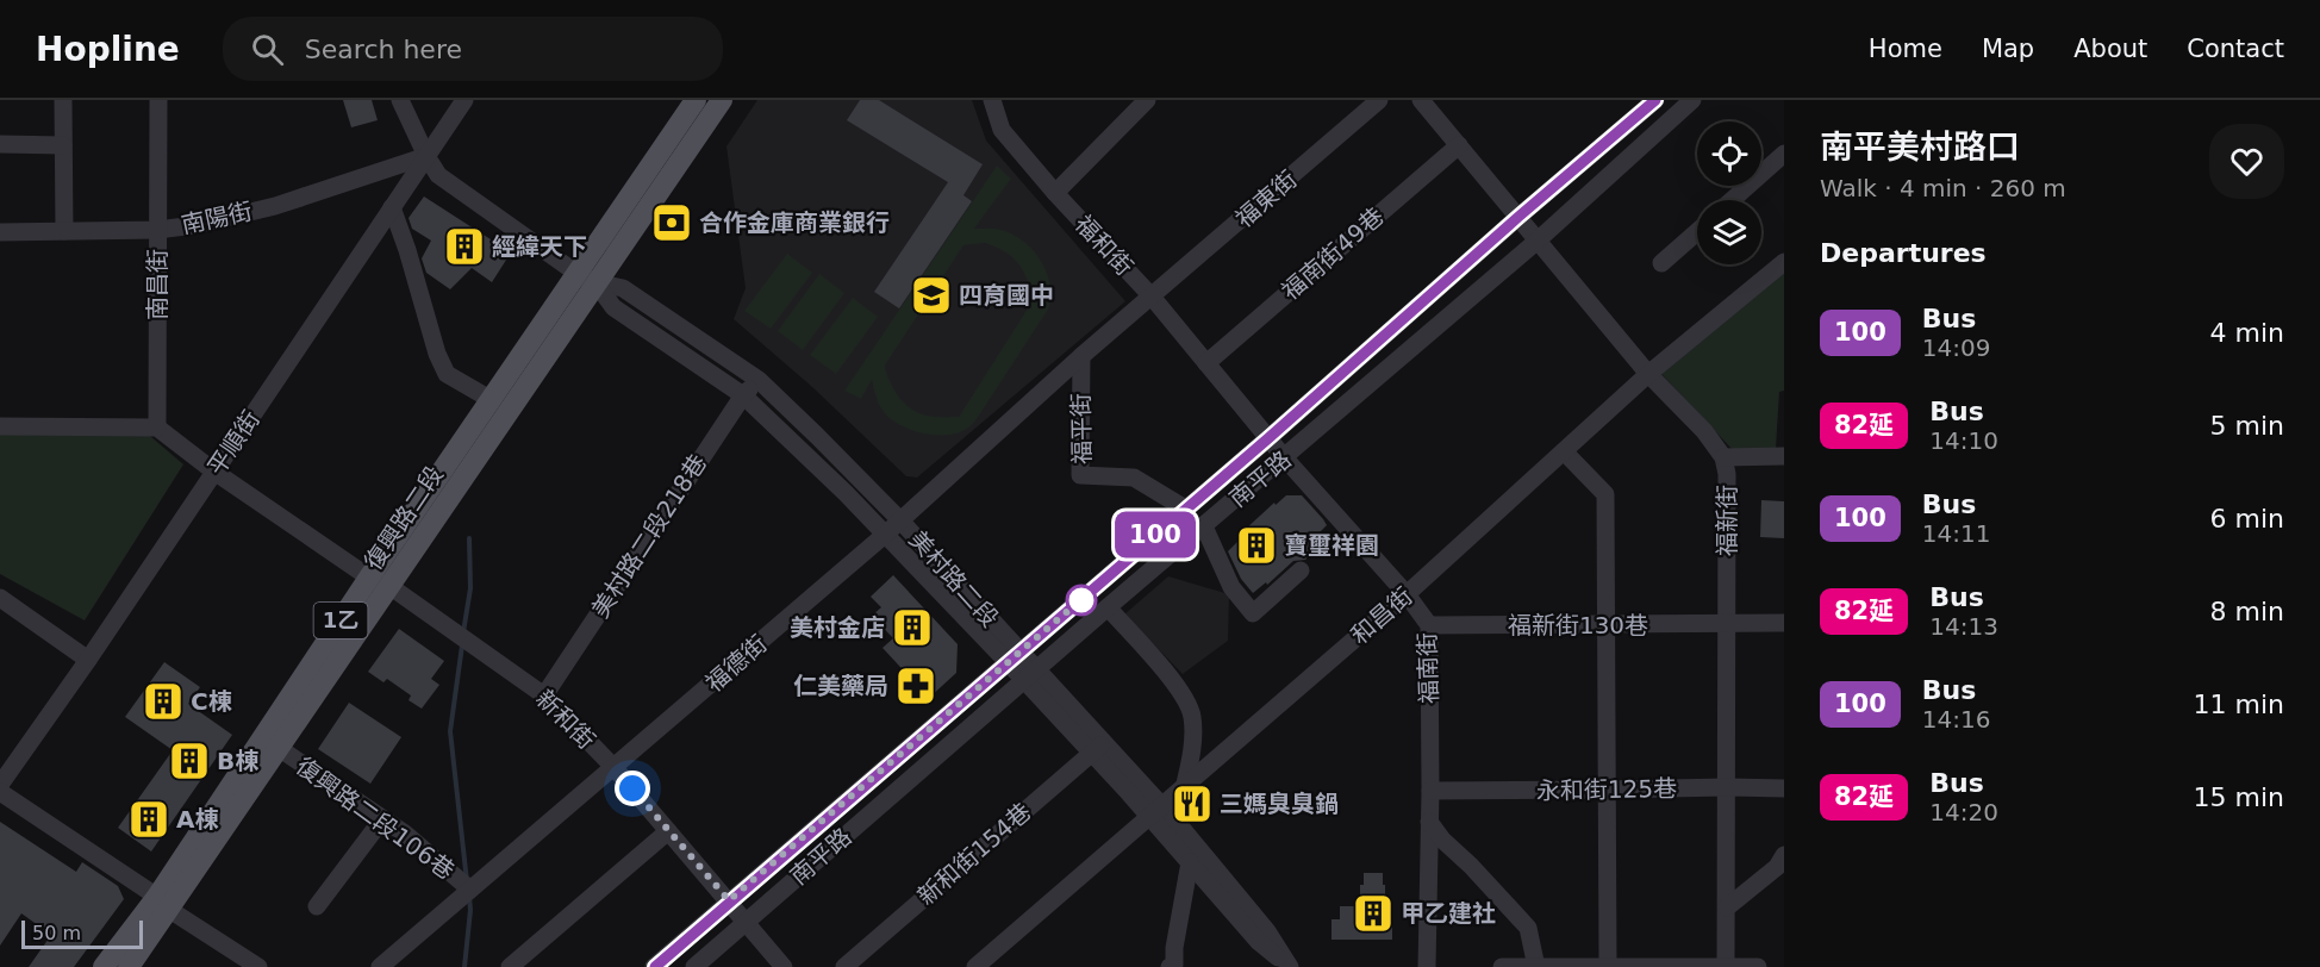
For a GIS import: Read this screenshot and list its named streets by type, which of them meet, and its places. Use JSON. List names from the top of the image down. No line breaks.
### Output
{"streets":{"main road":["復興路二段","1乙"],"street":["福東街","南陽街","福和街","福南街49巷","南昌街","福平街","平順街","南平路","福新街","美村路二段218巷","美村路二段","和昌街","福新街130巷","福德街","福南街","新和街","永和街125巷","復興路二段106巷","新和街154巷"]},"crossings":[["福東街","福和街"],["福東街","福德街"],["福東街","福南街"],["南陽街","南昌街"],["南陽街","平順街"],["南陽街","美村路二段"],["福和街","福德街"],["福和街","福南街"],["福南街49巷","福新街"],["福南街49巷","福南街"],["南昌街","新和街"],["福平街","南平路"],["福平街","福德街"],["平順街","美村路二段"],["平順街","新和街"],["南平路","福新街"],["南平路","美村路二段"],["南平路","福南街"],["南平路","新和街"],["復興路二段","美村路二段"],["復興路二段","新和街"],["復興路二段","復興路二段106巷"],["福新街","和昌街"],["福新街","福新街130巷"],["福新街","永和街125巷"],["美村路二段218巷","美村路二段"],["美村路二段218巷","新和街"],["美村路二段","和昌街"],["美村路二段","福德街"],["美村路二段","新和街154巷"],["和昌街","福南街"],["福新街130巷","福南街"],["福德街","福南街"],["福德街","新和街"],["福德街","復興路二段106巷"],["福南街","永和街125巷"]],"places":{"bank":["合作金庫商業銀行"],"building":["經緯天下","寶璽祥園","美村金店","C棟","B棟","A棟","甲乙建社"],"school or university":["四育國中"],"pharmacy":["仁美藥局"],"restaurant":["三媽臭臭鍋"]},"lines":["bus line 100"],"scale_bar":"50 m","page":{"header":"Hopline","search":"Search here","nav":["Home","Map","About","Contact"],"on_map":"100","heading":[["南平美村路口","Walk · 4 min · 260 m"],"Departures"],"list":[{"mark":"100","name":"Bus","note":"14:09","value":"4 min"},{"mark":"82延","name":"Bus","note":"14:10","value":"5 min"},{"mark":"100","name":"Bus","note":"14:11","value":"6 min"},{"mark":"82延","name":"Bus","note":"14:13","value":"8 min"},{"mark":"100","name":"Bus","note":"14:16","value":"11 min"},{"mark":"82延","name":"Bus","note":"14:20","value":"15 min"}],"scale":"50 m"}}
